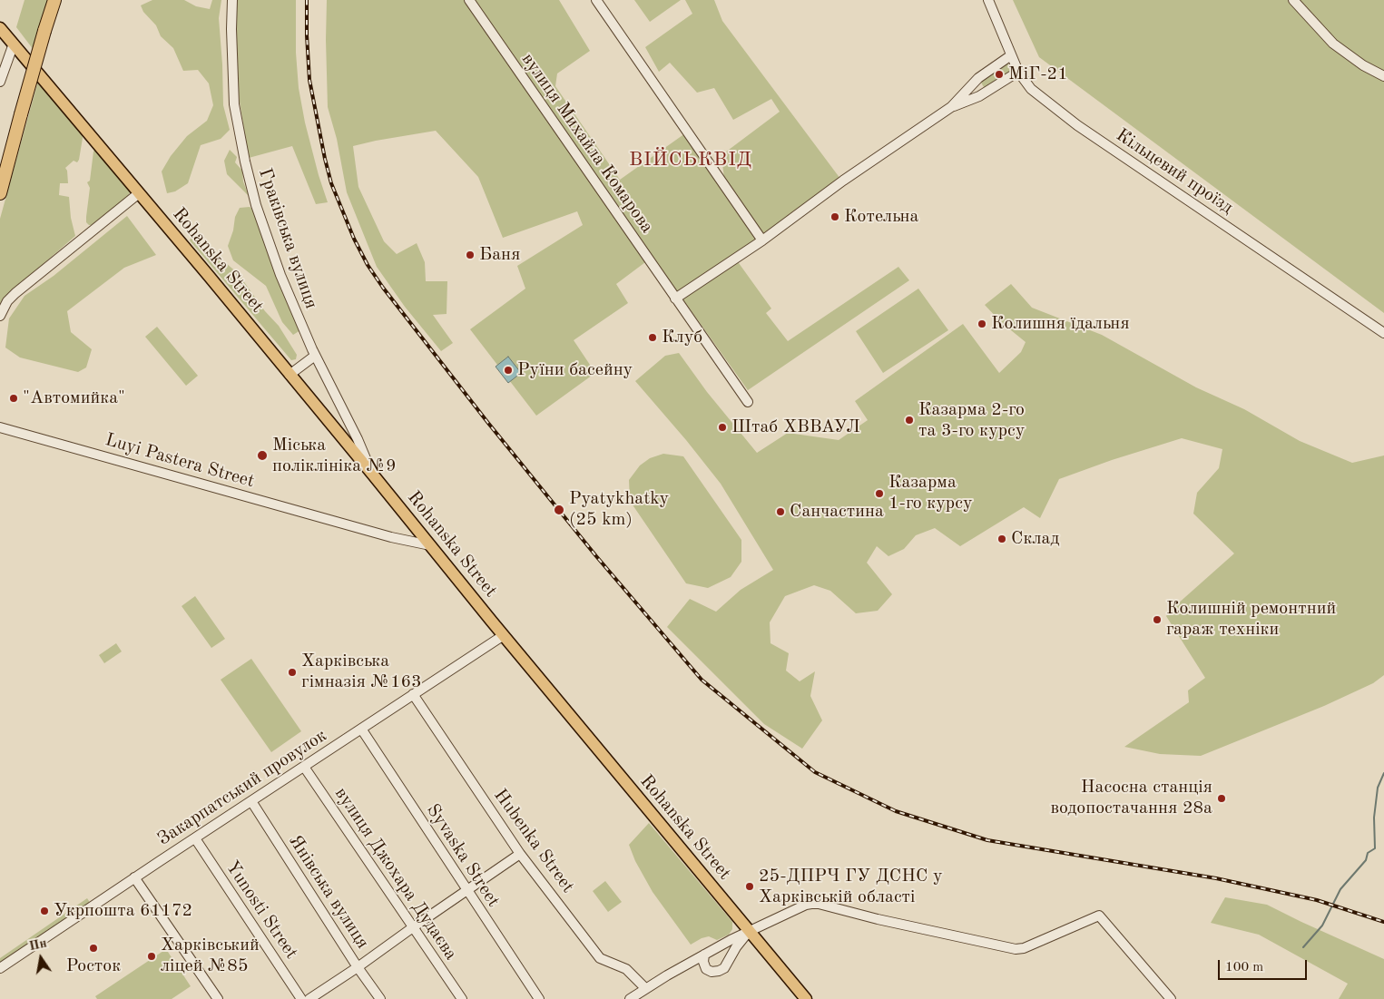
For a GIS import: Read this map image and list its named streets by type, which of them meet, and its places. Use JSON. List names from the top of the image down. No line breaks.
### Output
{"streets":{"main road":["Rohanska Street"],"street":["вулиця Михайла Комарова","Кільцевий проїзд","Граківська вулиця","Luyi Pastera Street","Закарпатський провулок","Hubenka Street","Syvaska Street","вулиця Джохара Дудаєва","Янівська вулиця","Yunosti Street"]},"crossings":[["Граківська вулиця","Rohanska Street"],["Rohanska Street","Luyi Pastera Street"],["Rohanska Street","Закарпатський провулок"],["Закарпатський провулок","Hubenka Street"],["Закарпатський провулок","Syvaska Street"],["Закарпатський провулок","вулиця Джохара Дудаєва"],["Закарпатський провулок","Янівська вулиця"],["Закарпатський провулок","Yunosti Street"]],"districts":["ВІЙСЬКВІД"],"places":["МіГ-21","Котельна","Баня","Колишня їдальня","Клуб","Руїни басейну","\"Автомийка\"","Казарма 2-го та 3-го курсу","Штаб ХВВАУЛ","Міська поліклініка №9","Казарма 1-го курсу","Pyatykhatky (25 km)","Санчастина","Склад","Колишній ремонтний гараж техніки","Харківська гімназія №163","Насосна станція водопостачання 28а","25-ДПРЧ ГУ ДСНС у Харківській області","Укрпошта 61172","Росток","Харківський ліцей №85"],"scale_bar":"100 m","north":"top"}
